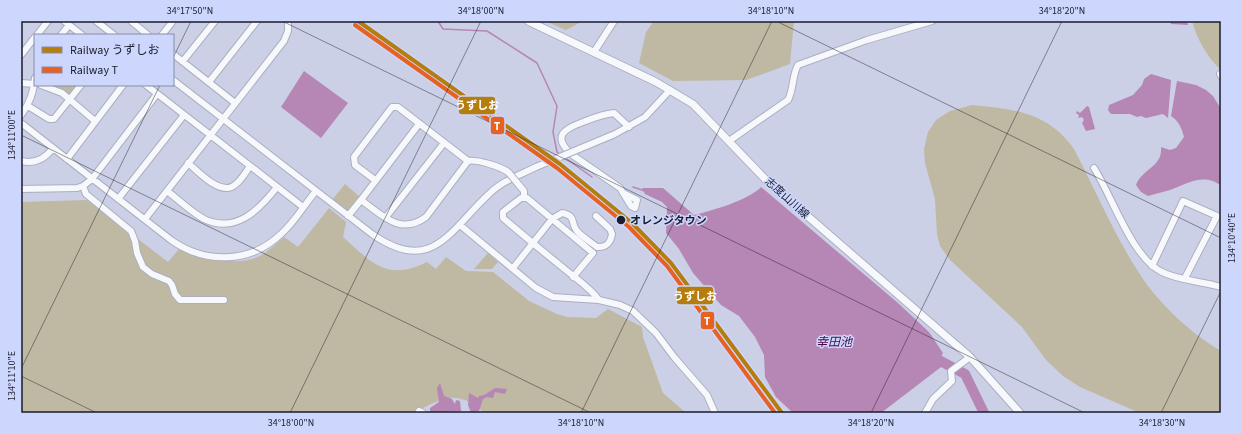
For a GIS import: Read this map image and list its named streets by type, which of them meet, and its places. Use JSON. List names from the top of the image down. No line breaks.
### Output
{"streets":{"main road":["志度山川線"]},"water":["幸田池"],"places":["オレンジタウン"],"lines":["rail line うずしお","rail line T"],"legend":["Railway うずしお","Railway T"],"coordinates":["34°17'50\"N","34°18'00\"N","34°18'10\"N","34°18'20\"N","134°11'00\"E","134°10'40\"E","134°11'10\"E","34°18'30\"N"]}
